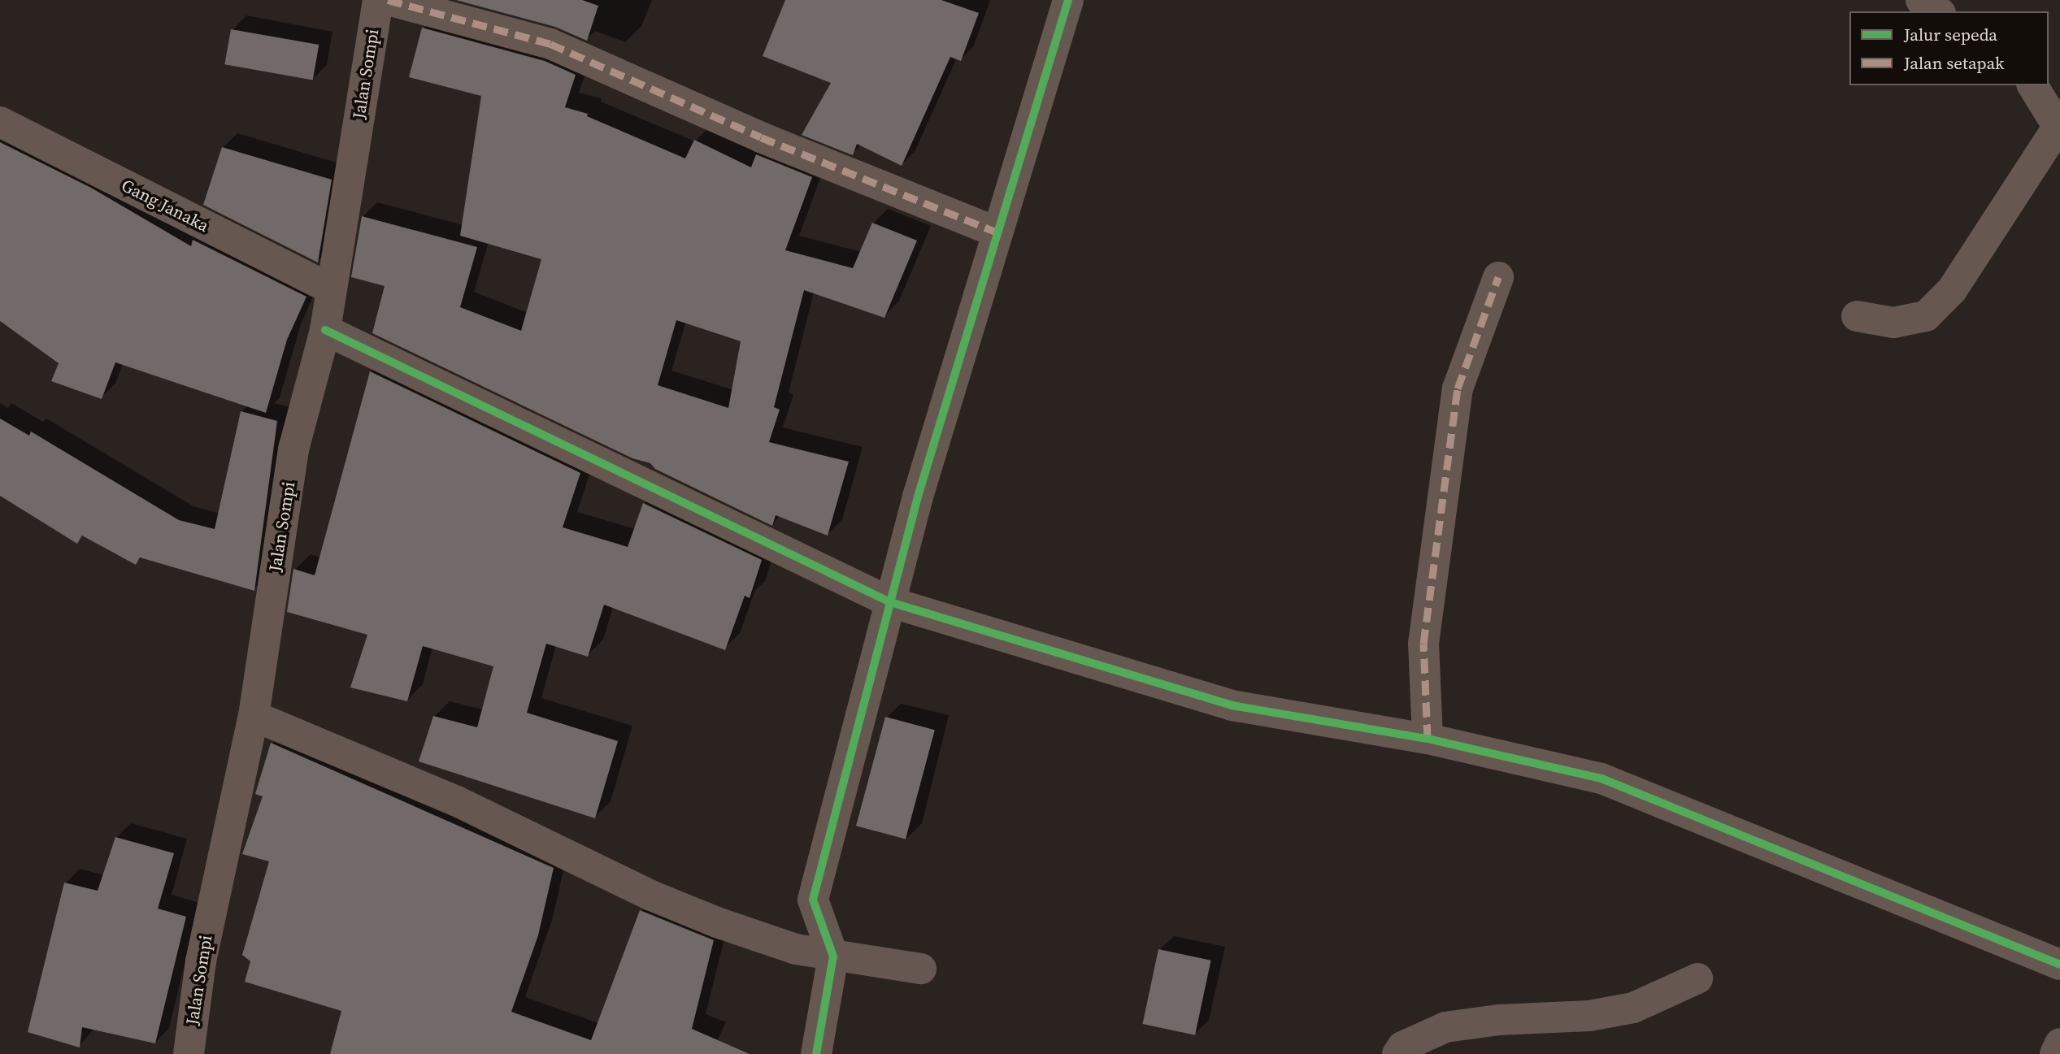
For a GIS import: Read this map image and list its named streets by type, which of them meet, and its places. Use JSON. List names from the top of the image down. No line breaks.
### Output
{"streets":{"street":["Jalan Sompi","Gang Janaka"]},"crossings":[["Jalan Sompi","Gang Janaka"]],"legend":["Jalur sepeda","Jalan setapak"]}
